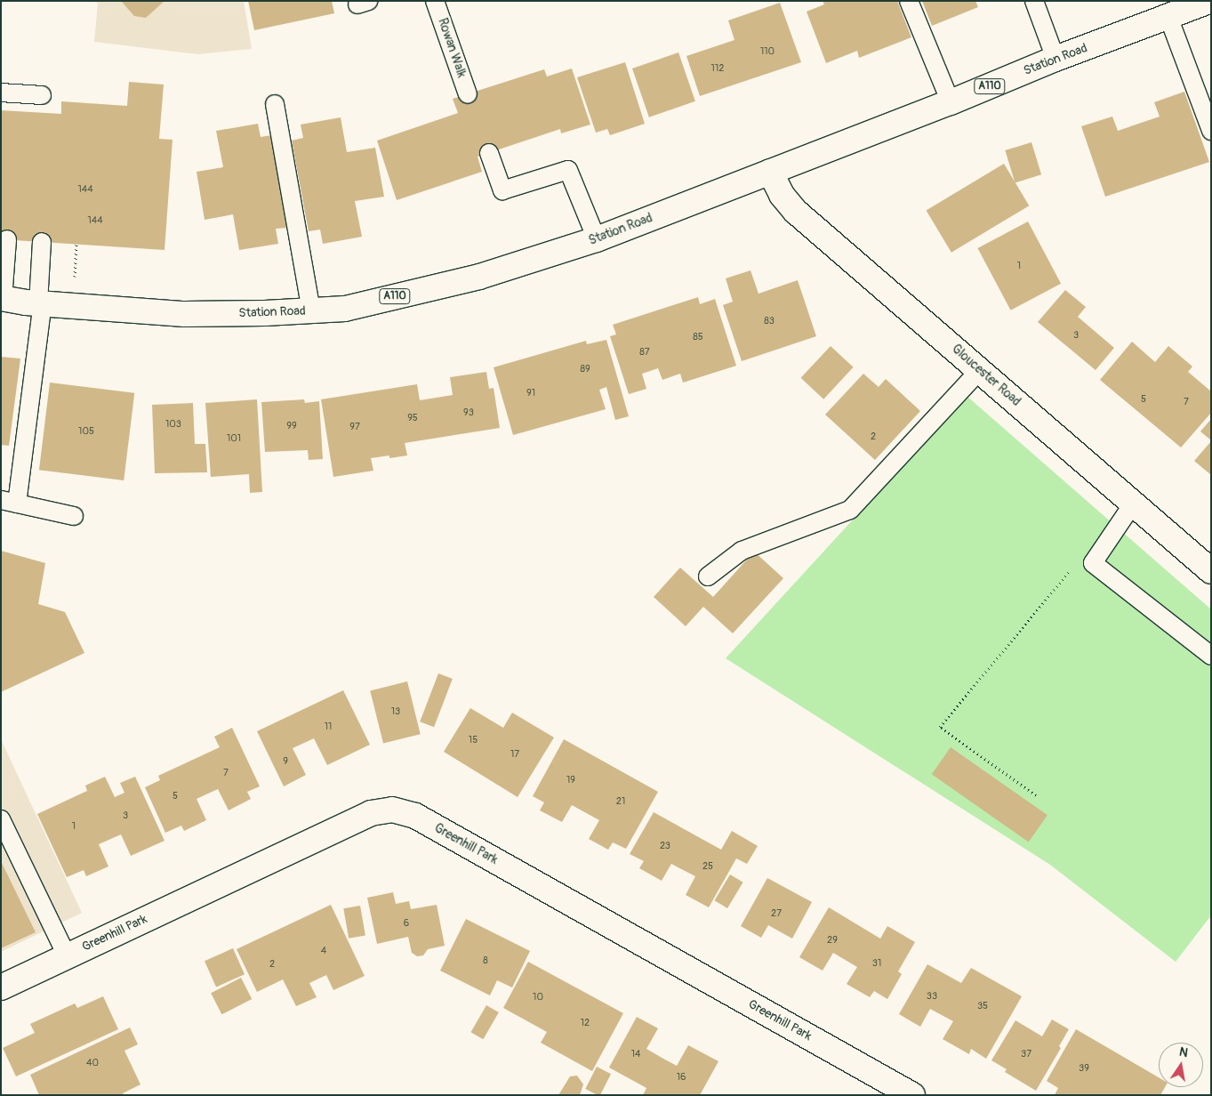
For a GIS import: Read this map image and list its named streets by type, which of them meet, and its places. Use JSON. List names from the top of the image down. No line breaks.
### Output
{"streets":{"street":["Station Road","A110","Gloucester Road","Greenhill Park"],"lane":["Rowan Walk"]},"crossings":[["Station Road","Gloucester Road"]],"house_numbers":["110","112","144","144","1","83","3","85","87","89","91","5","7","93","95","103","99","97","105","2","101","13","11","15","17","9","7","19","5","21","3","1","23","25","27","6","29","4","8","31","2","33","10","35","12","14","37","40","39","16"],"north":"top"}
